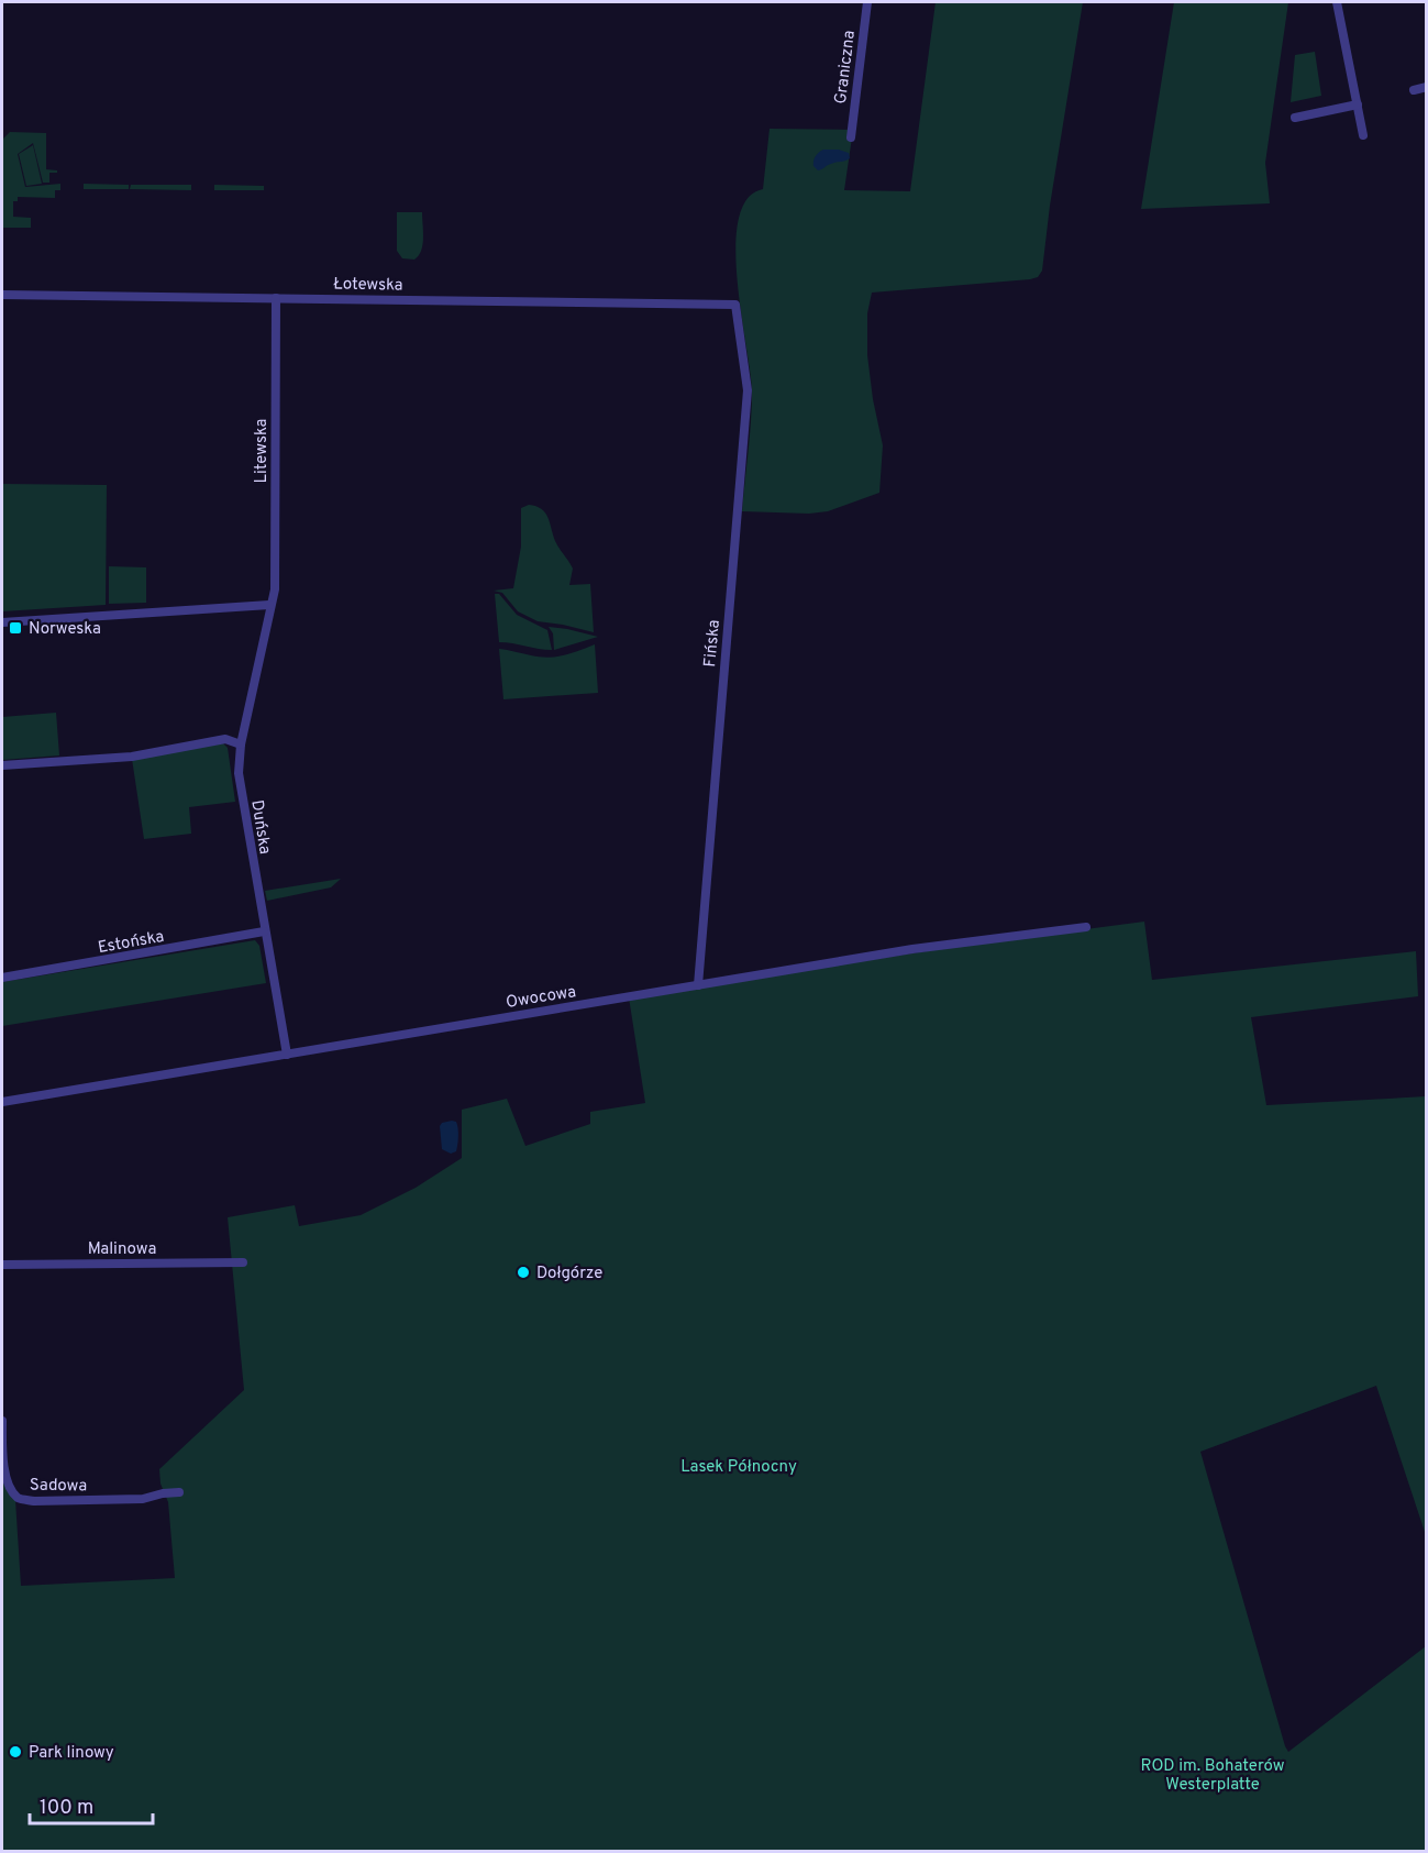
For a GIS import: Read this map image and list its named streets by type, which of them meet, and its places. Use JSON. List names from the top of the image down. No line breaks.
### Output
{"streets":{"street":["Graniczna","Łotewska","Litewska","Fińska","Duńska","Estońska","Owocowa","Malinowa","Sadowa"]},"crossings":[["Łotewska","Litewska"],["Łotewska","Fińska"],["Litewska","Duńska"],["Fińska","Owocowa"],["Duńska","Estońska"],["Duńska","Owocowa"]],"parks":["Lasek Północny","ROD im. Bohaterów Westerplatte"],"places":{"transit":["Norweska"],"other":["Dołgórze","Park linowy"]},"scale_bar":"100 m"}
